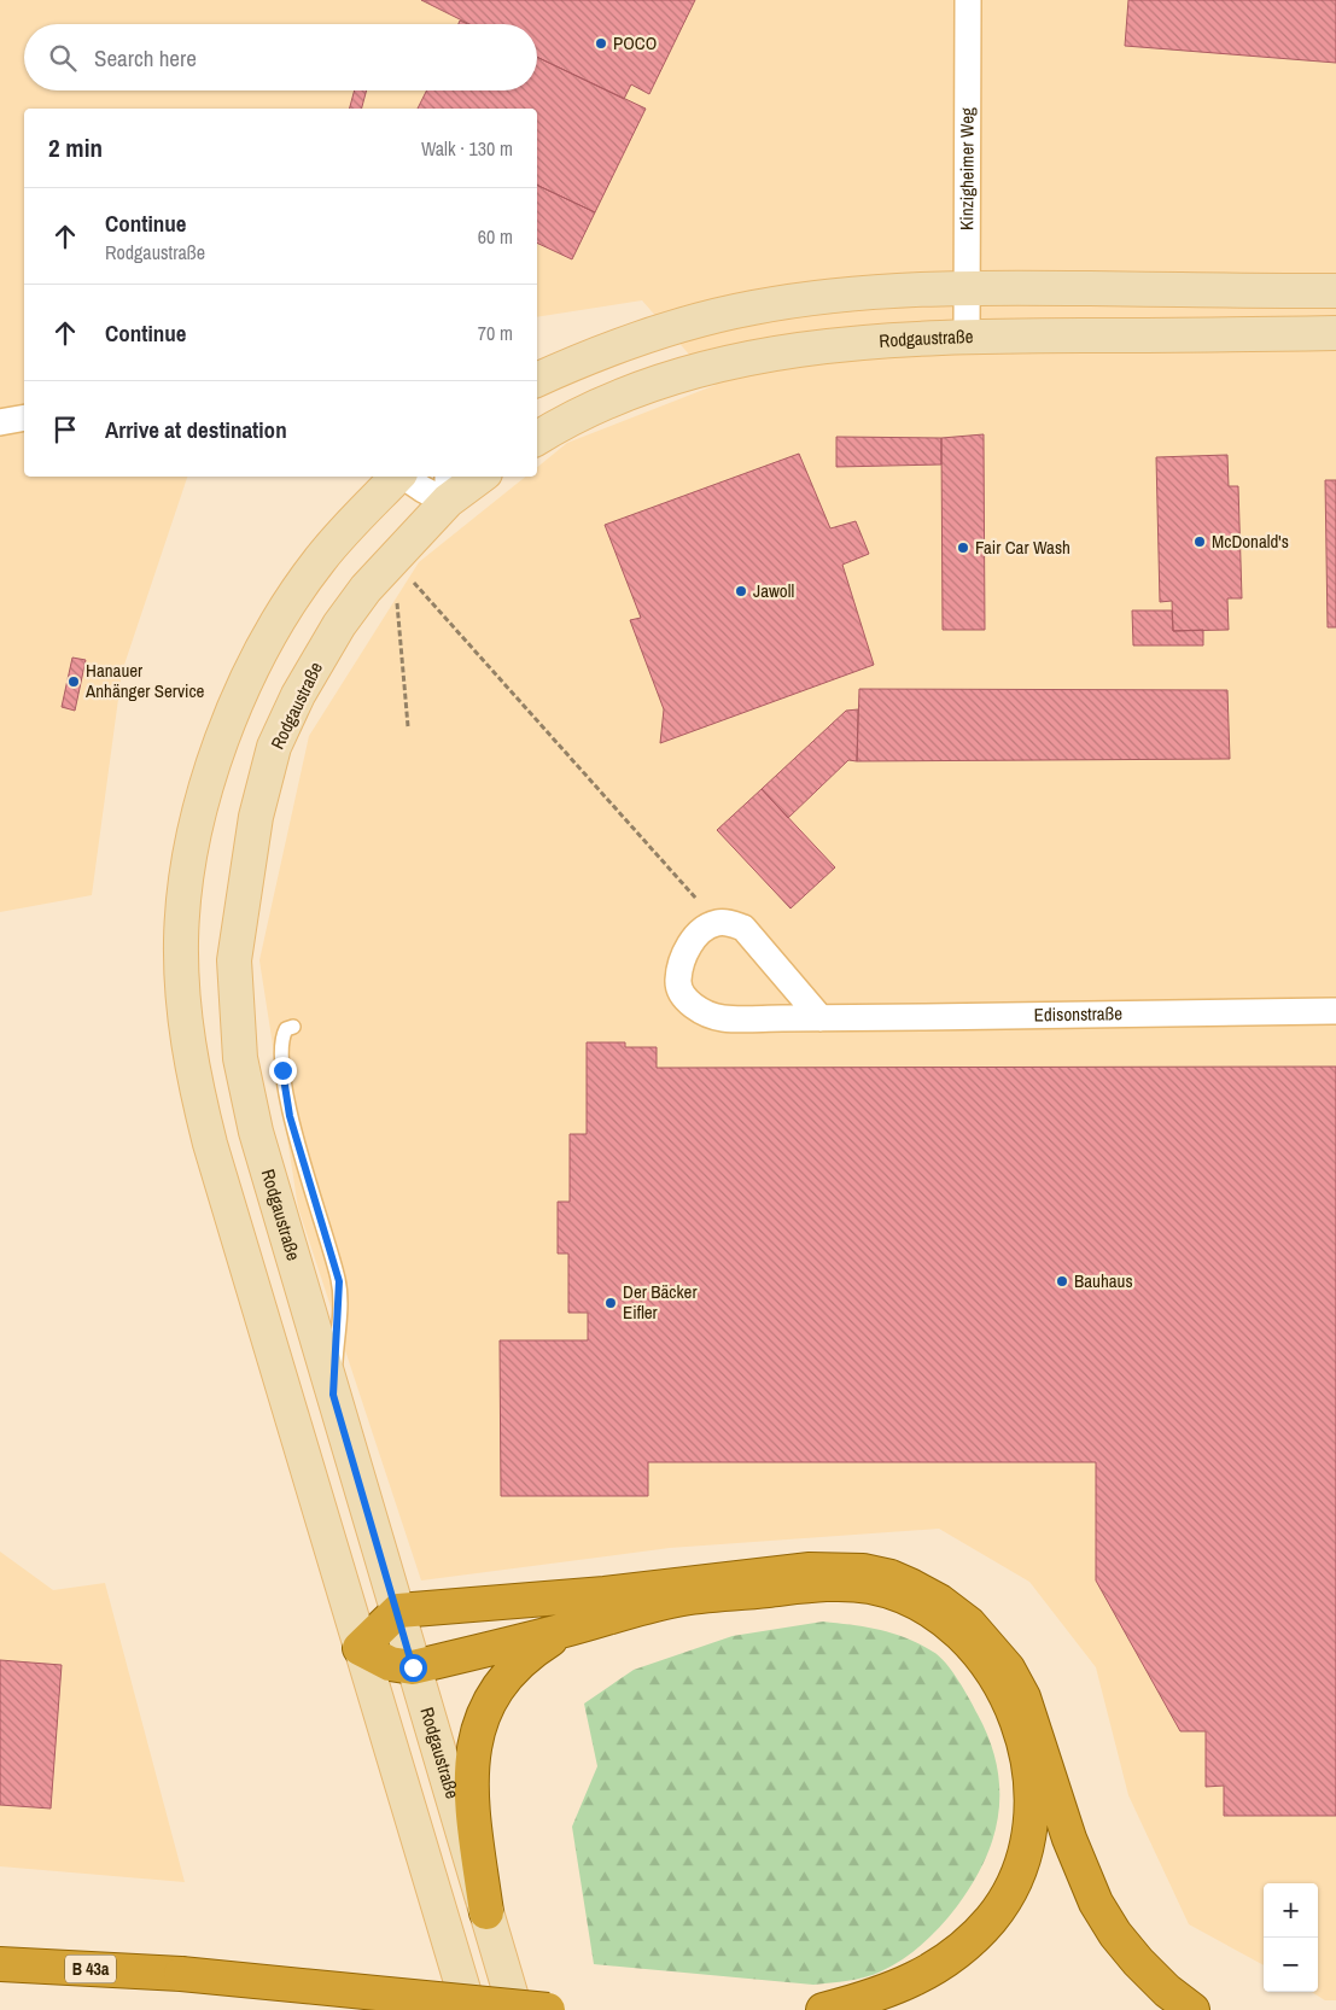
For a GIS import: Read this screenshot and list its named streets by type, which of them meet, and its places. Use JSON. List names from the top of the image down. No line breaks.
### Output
{"streets":{"highway":["B 43a"],"main road":["Rodgaustraße"],"street":["Kinzigheimer Weg","Edisonstraße"]},"crossings":[["Kinzigheimer Weg","Rodgaustraße"]],"places":["POCO","McDonald's","Fair Car Wash","Jawoll","Hanauer Anhänger Service","Bauhaus","Der Bäcker Eifler"],"page":{"search":"Search here","heading":["2 min","Walk · 130 m"],"list":[["Continue","Rodgaustraße","60 m"],["Continue","70 m"],"Arrive at destination"],"map_buttons":["+","−"]}}
